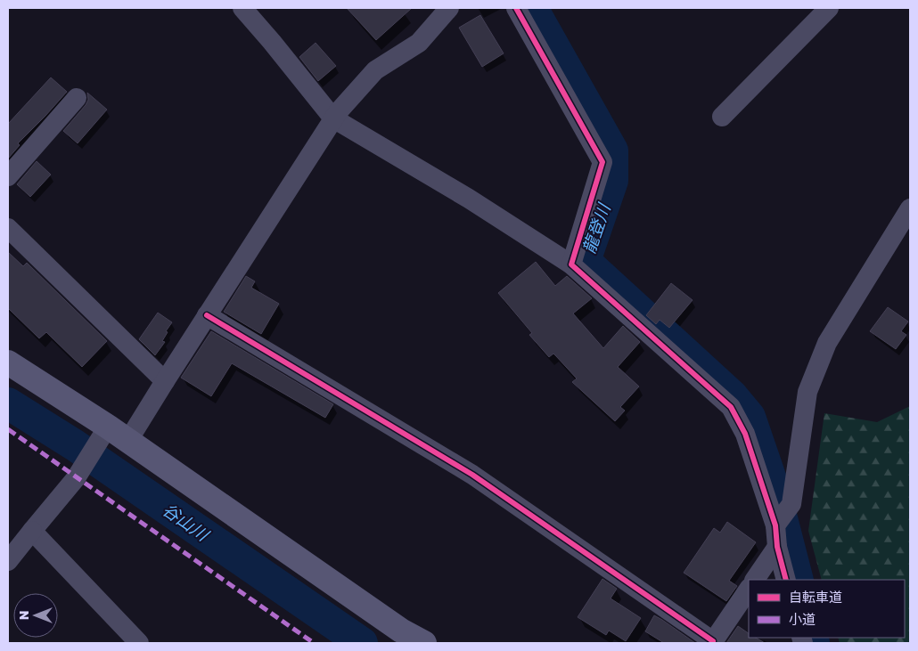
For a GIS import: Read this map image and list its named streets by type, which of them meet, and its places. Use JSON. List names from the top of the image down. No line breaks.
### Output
{"water":["龍登川","谷山川"],"legend":["自転車道","小道"],"north":"left"}
